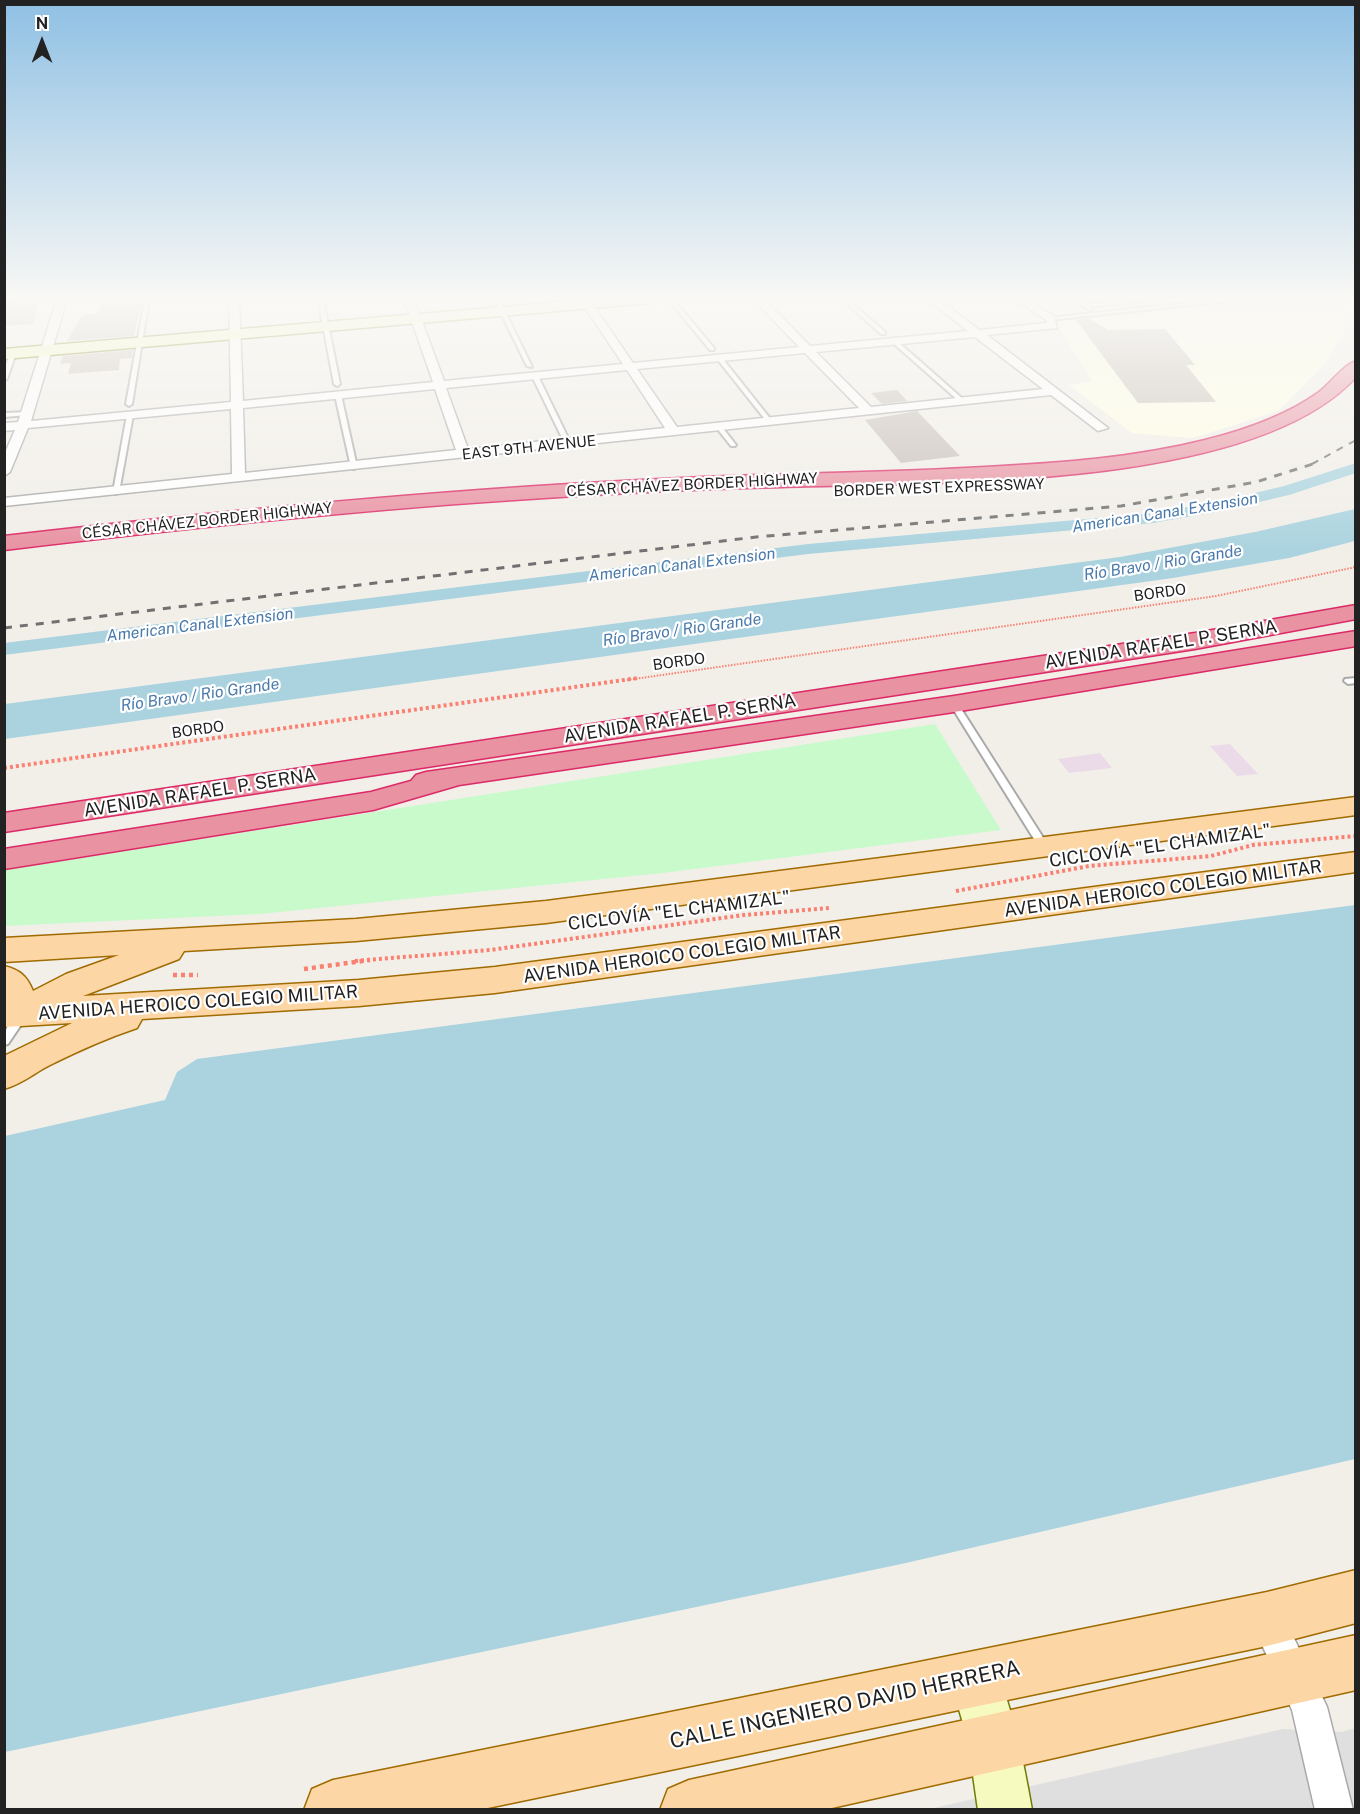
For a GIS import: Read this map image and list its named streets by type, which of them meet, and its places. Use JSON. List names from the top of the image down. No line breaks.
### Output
{"streets":{"highway":["CÉSAR CHÁVEZ BORDER HIGHWAY","BORDER WEST EXPRESSWAY","AVENIDA RAFAEL P. SERNA"],"main road":["AVENIDA HEROICO COLEGIO MILITAR","CALLE INGENIERO DAVID HERRERA"],"street":["EAST 9TH AVENUE"],"path":["BORDO","CICLOVÍA \"EL CHAMIZAL\""]},"water":["American Canal Extension","Río Bravo / Rio Grande"],"north":"top"}
